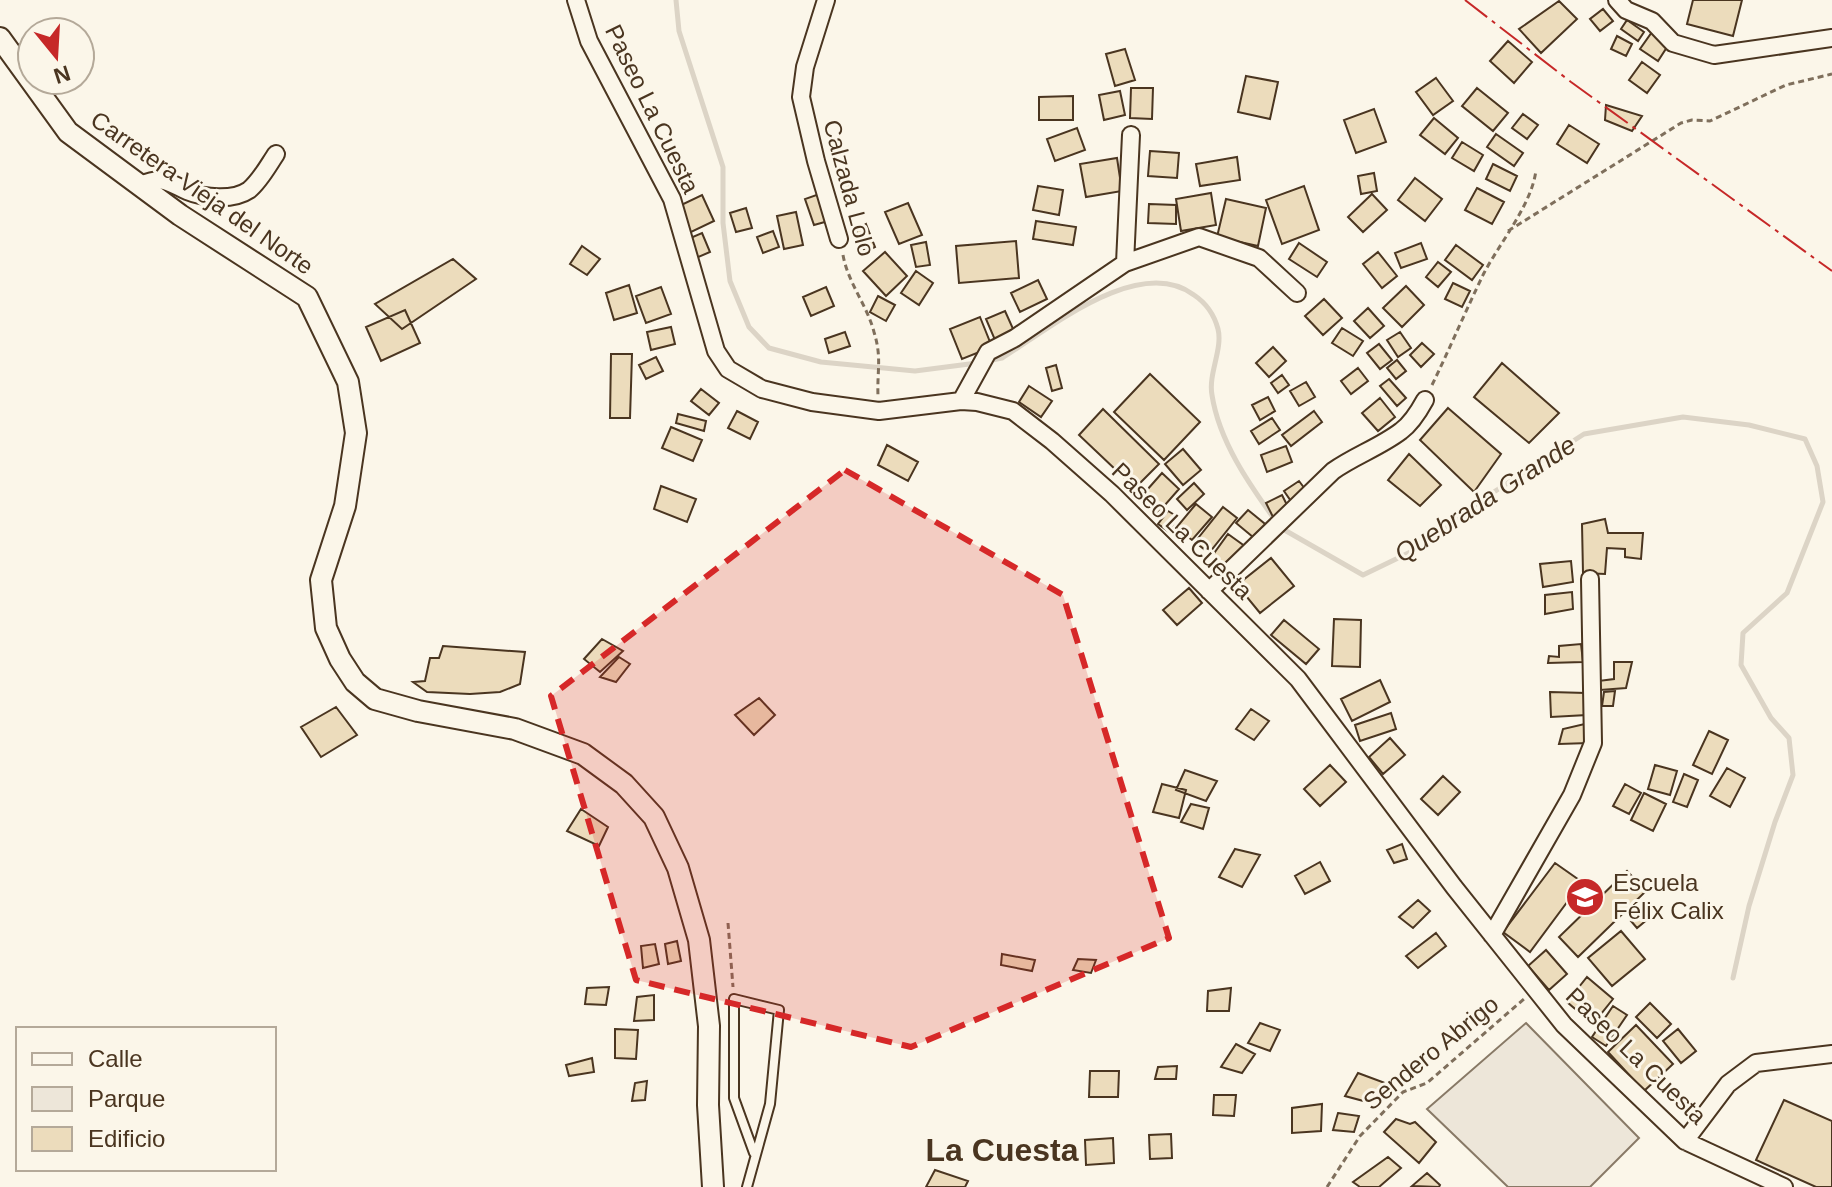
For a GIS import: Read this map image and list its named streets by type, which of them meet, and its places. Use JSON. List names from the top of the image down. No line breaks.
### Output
{"streets":{"street":["Paseo La Cuesta","Calzada Lolo","Carretera Vieja del Norte"],"path":["Sendero Abrigo"]},"crossings":[["Paseo La Cuesta","Sendero Abrigo"]],"districts":["La Cuesta"],"water":["Quebrada Grande"],"places":{"school or university":["Escuela Félix Calix"]},"legend":["Calle","Parque","Edificio"],"north":"bottom"}
